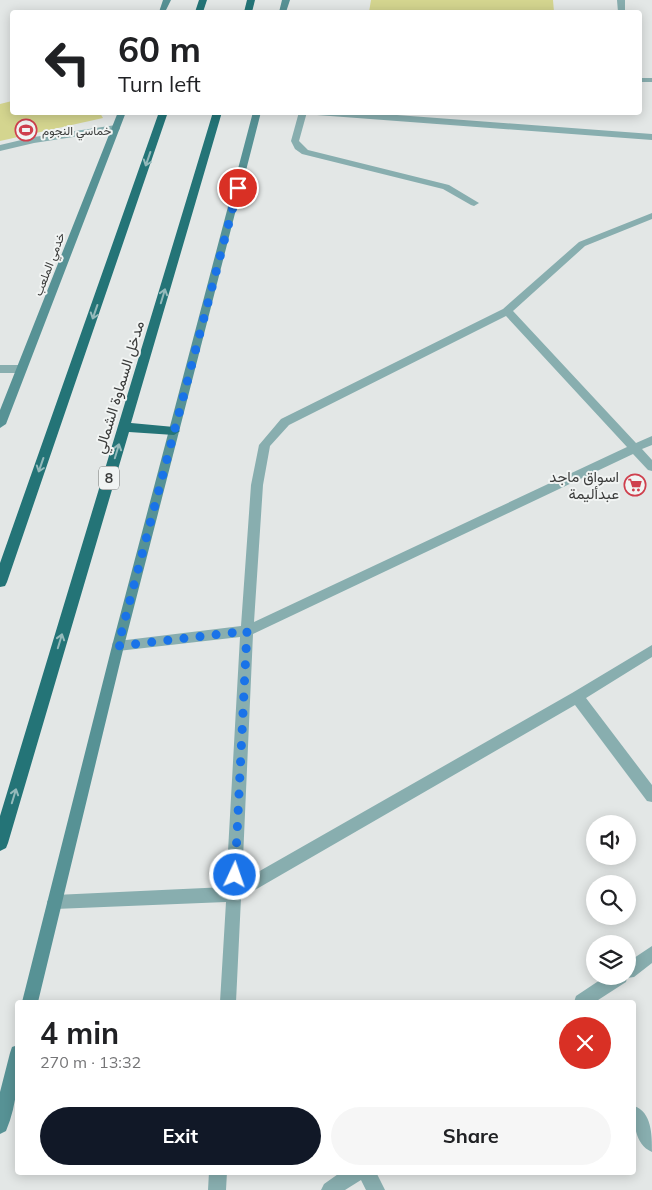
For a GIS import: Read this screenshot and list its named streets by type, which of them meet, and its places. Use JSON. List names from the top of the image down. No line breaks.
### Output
{"streets":{"highway":["مدخل السماوة الشمالي","8"],"main road":["خدمي الملعب"]},"places":{"sports":["خماسي النجوم"],"supermarket":["اسواق ماجد عبدأليمة"]},"page":{"turn":["60 m","Turn left"],"heading":["4 min","270 m · 13:32"],"buttons":["Exit","Share"]}}
